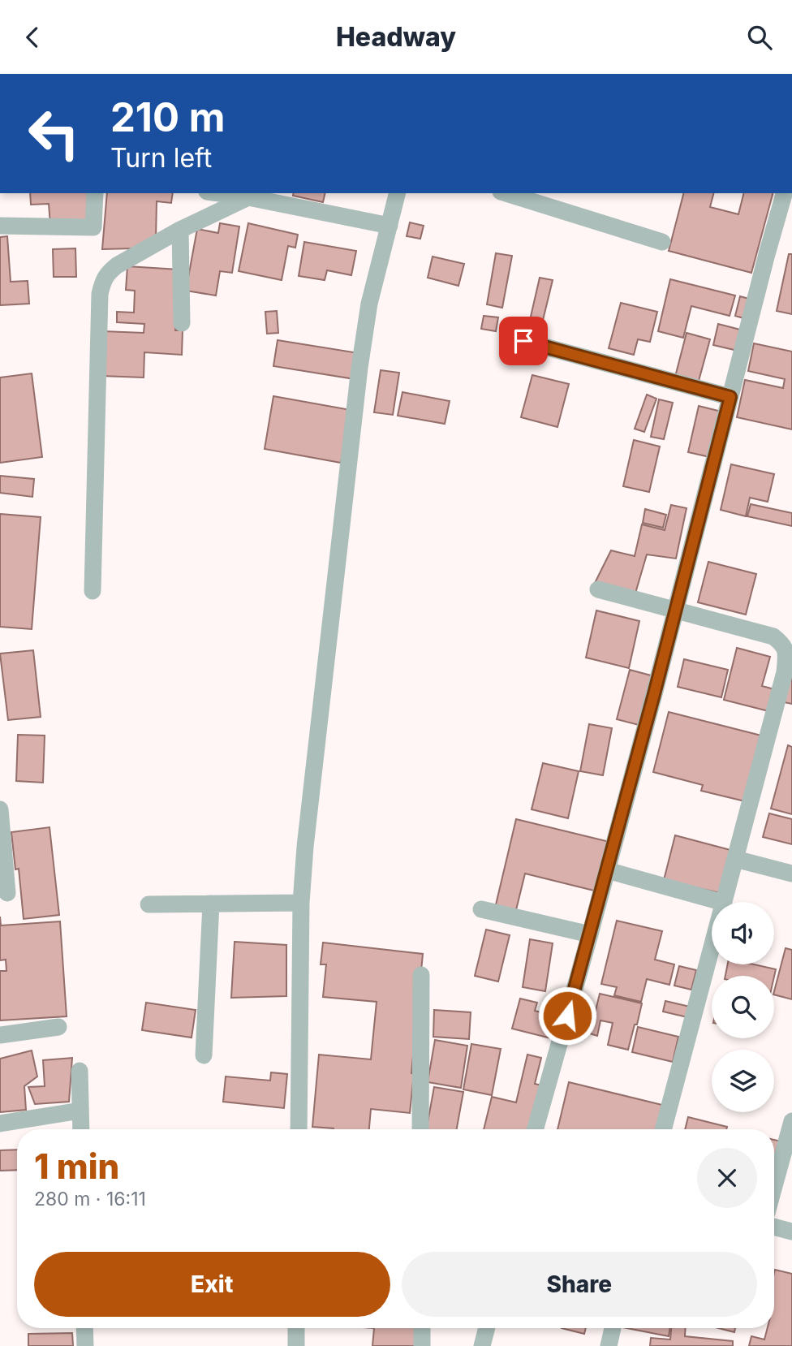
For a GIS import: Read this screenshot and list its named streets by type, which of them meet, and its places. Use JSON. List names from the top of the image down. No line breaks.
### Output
{"page":{"header":"Headway","turn":["210 m","Turn left"],"heading":["1 min","280 m · 16:11"],"buttons":["Exit","Share"]}}
